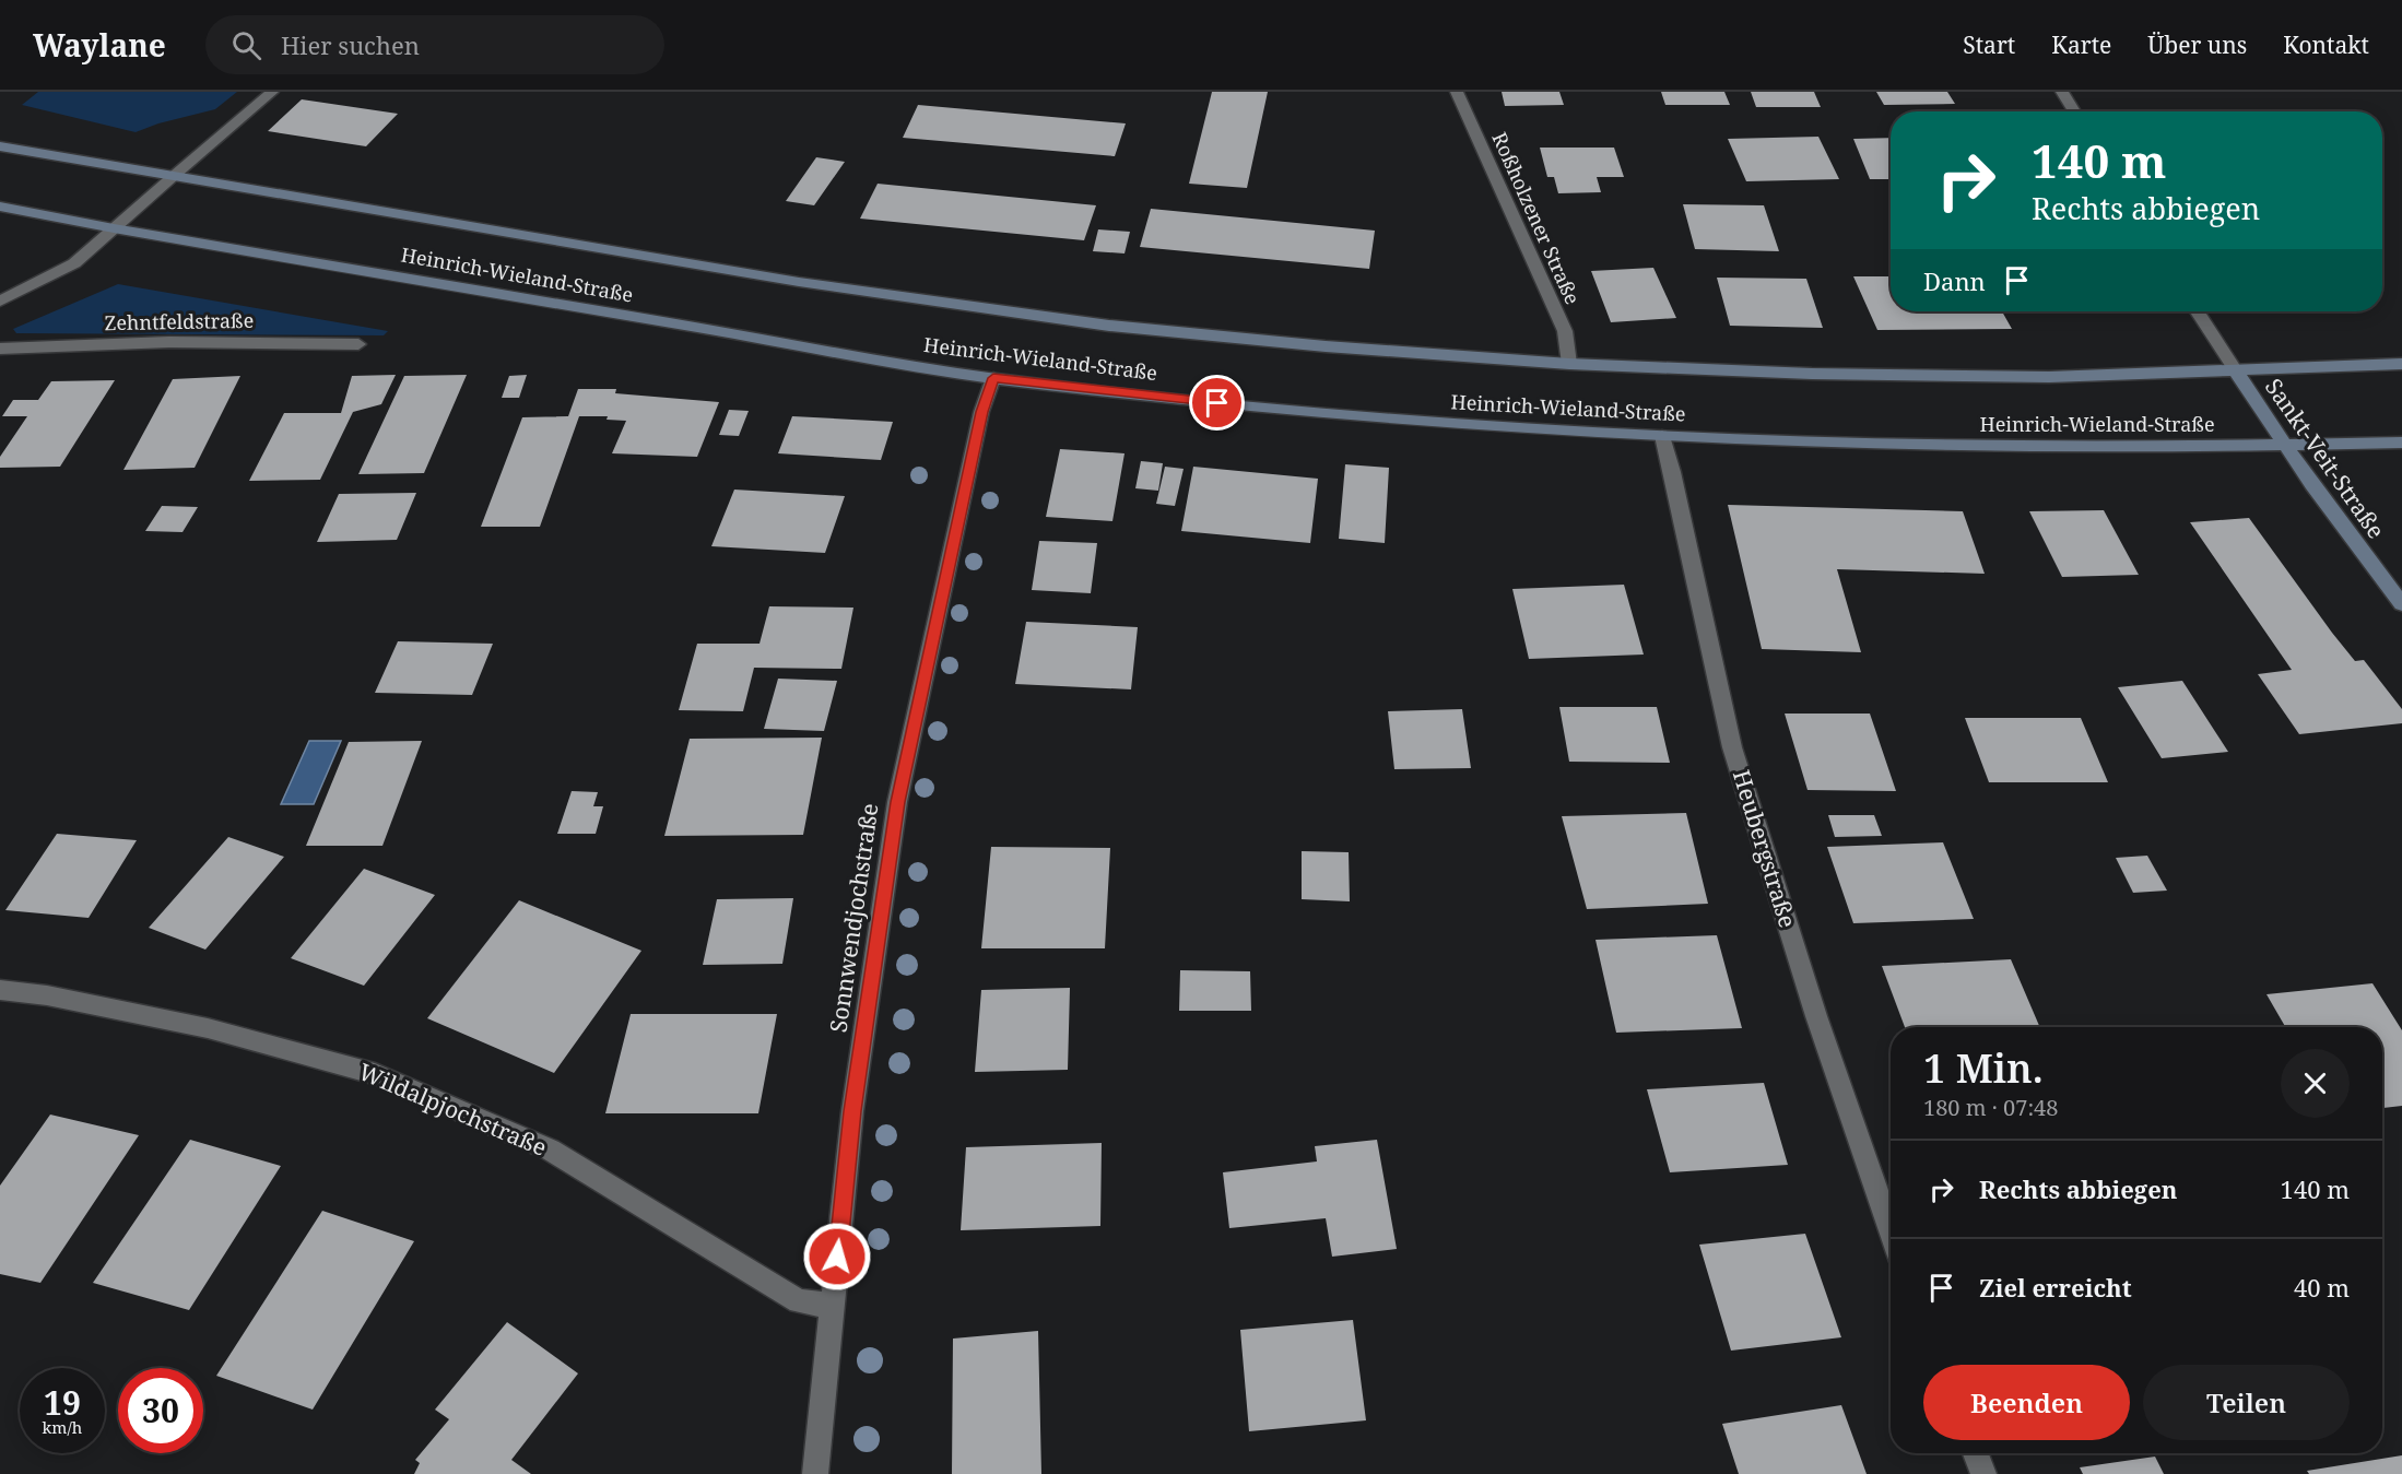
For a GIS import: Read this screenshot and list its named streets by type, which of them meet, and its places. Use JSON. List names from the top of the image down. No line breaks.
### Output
{"streets":{"main road":["Heinrich-Wieland-Straße","Sankt-Veit-Straße"],"street":["Roßholzener Straße","Zehntfeldstraße","Heubergstraße","Sonnwendjochstraße","Wildalpjochstraße"]},"crossings":[["Roßholzener Straße","Heinrich-Wieland-Straße"],["Heinrich-Wieland-Straße","Sankt-Veit-Straße"],["Heinrich-Wieland-Straße","Heubergstraße"],["Heinrich-Wieland-Straße","Sonnwendjochstraße"],["Sonnwendjochstraße","Wildalpjochstraße"]],"page":{"header":"Waylane","search":"Hier suchen","nav":["Start","Karte","Über uns","Kontakt"],"turn":["140 m","Rechts abbiegen"],"then":"Dann","heading":["1 Min.","180 m · 07:48"],"list":[{"name":"Rechts abbiegen","value":"140 m"},{"name":"Ziel erreicht","value":"40 m"}],"buttons":["Beenden","Teilen"],"speed":"19 km/h","limit":"30"}}
